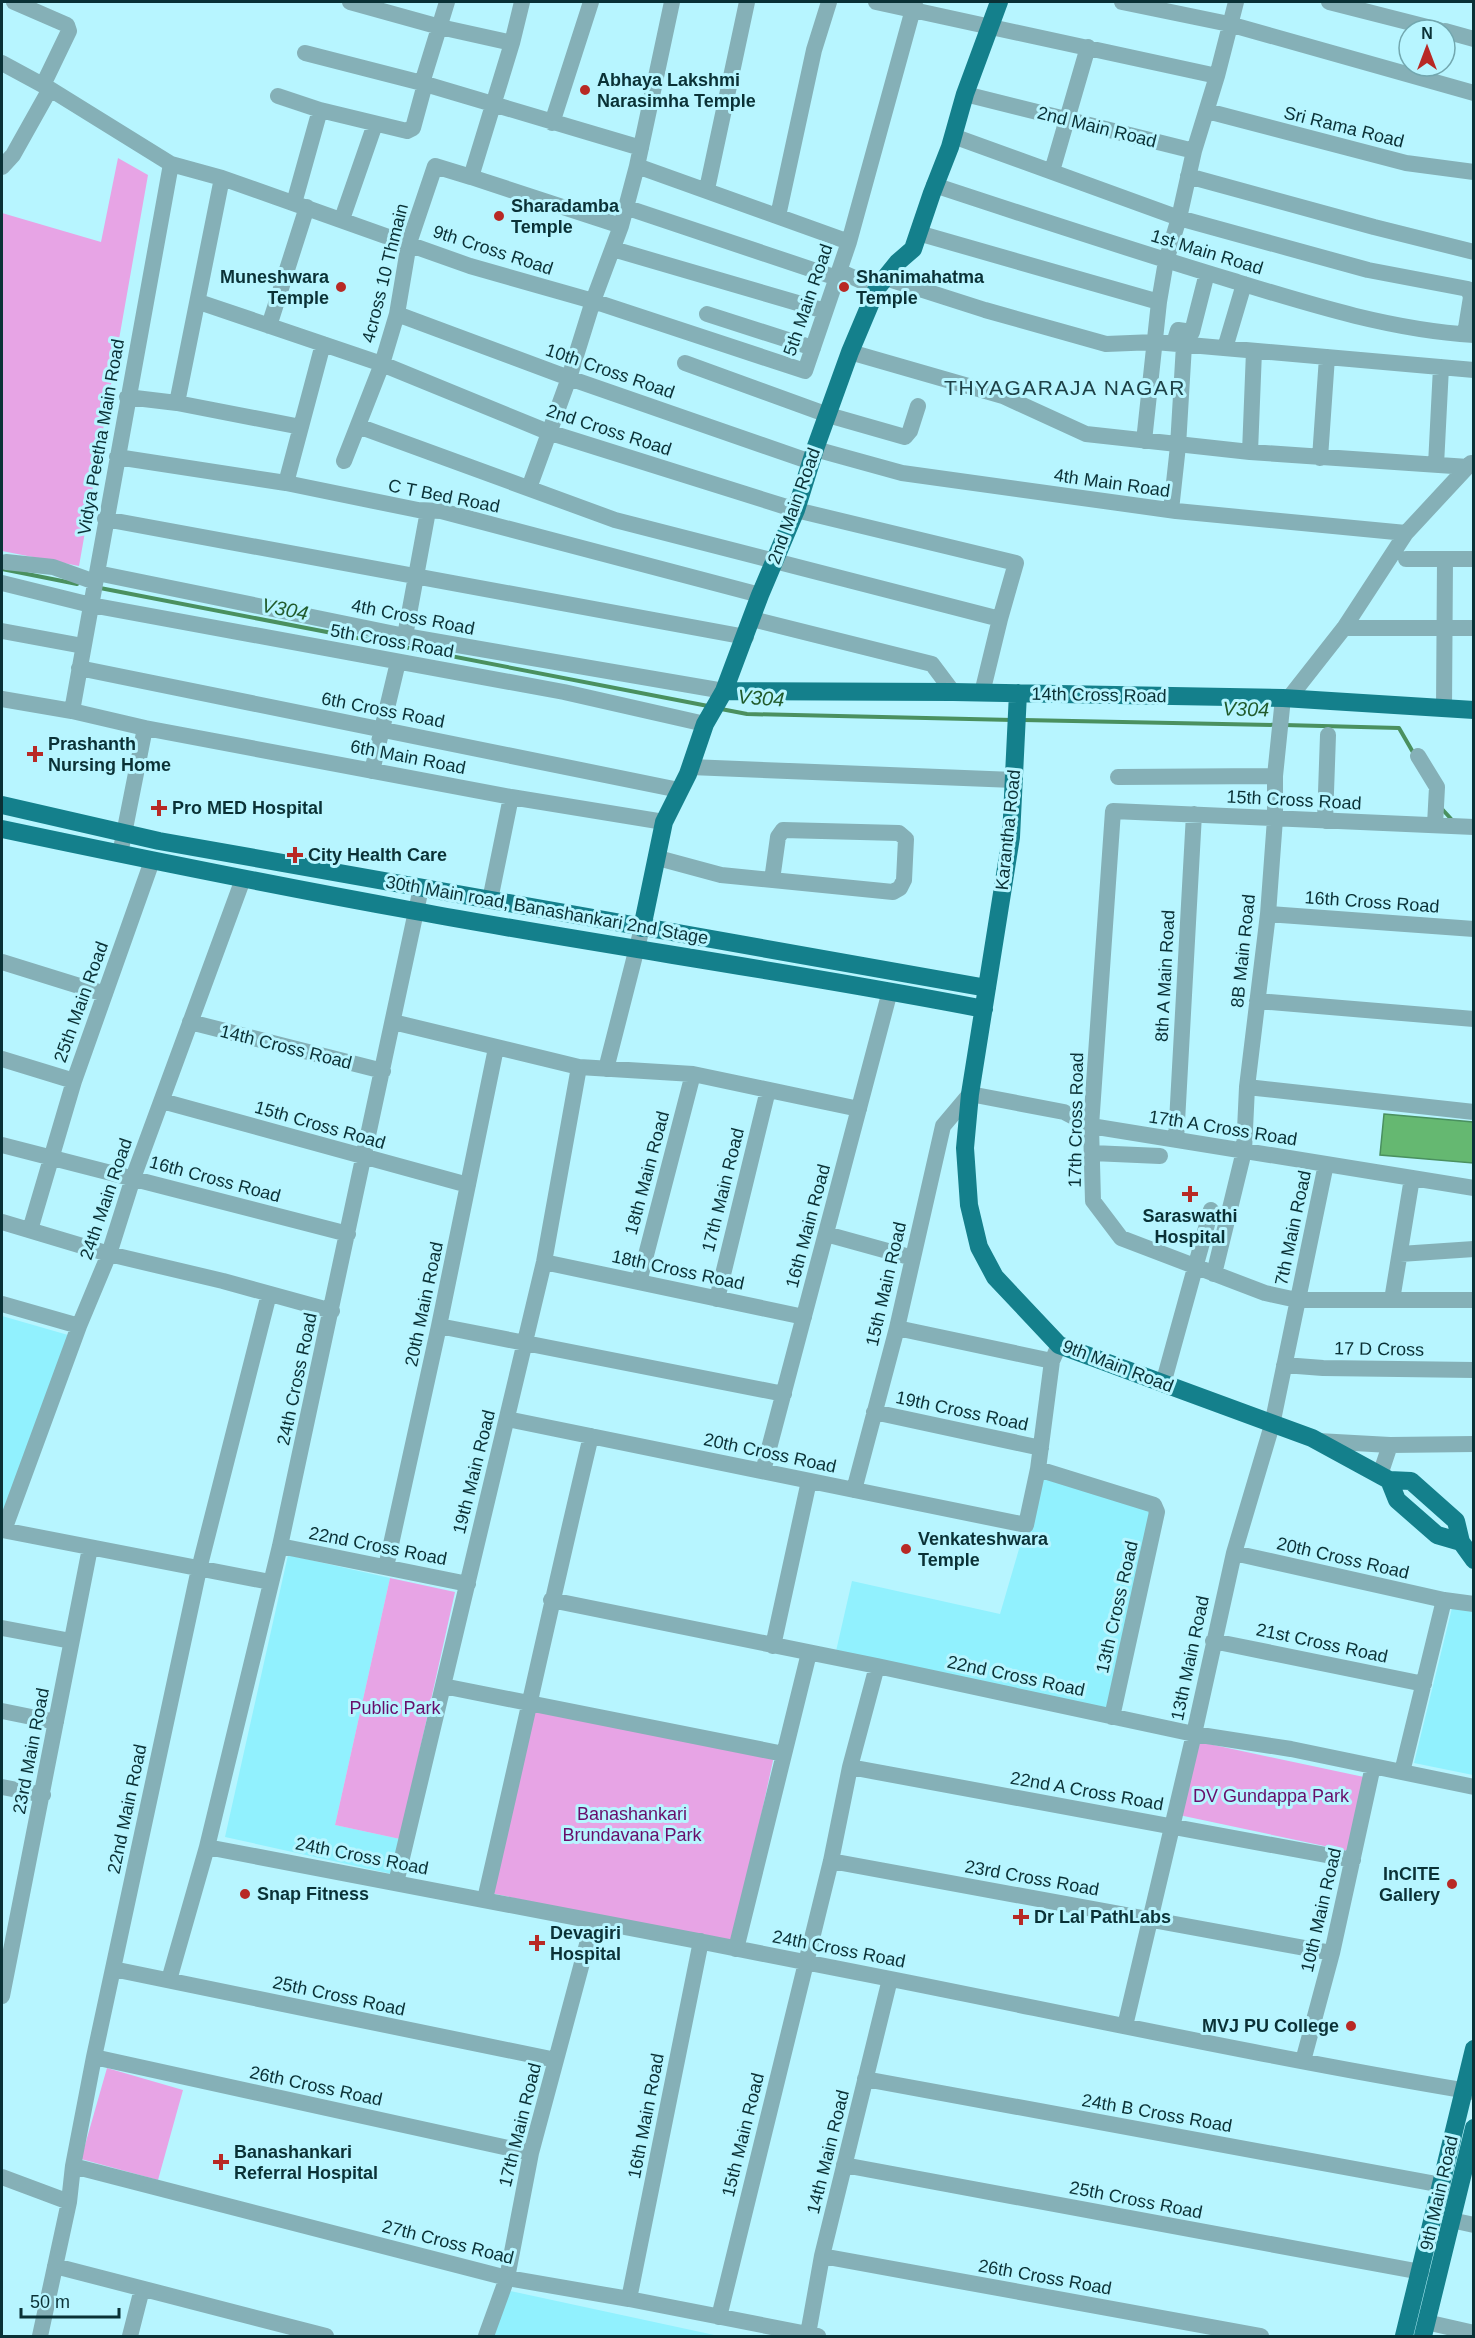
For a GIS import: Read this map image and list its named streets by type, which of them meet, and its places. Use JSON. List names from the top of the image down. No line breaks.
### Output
{"streets":{"main road":["2nd Main Road","14th Cross Road","Karantha Road","30th Main road, Banashankari 2nd Stage","9th Main Road"],"street":["Sri Rama Road","9th Cross Road","1st Main Road","4cross 10 Thmain","5th Main Road","10th Cross Road","2nd Cross Road","Vidya Peetha Main Road","4th Main Road","C T Bed Road","4th Cross Road","5th Cross Road","6th Cross Road","6th Main Road","15th Cross Road","16th Cross Road","8B Main Road","8th A Main Road","25th Main Road","17th Cross Road","17th A Cross Road","18th Main Road","17th Main Road","24th Main Road","16th Main Road","7th Main Road","18th Cross Road","15th Main Road","20th Main Road","17 D Cross","24th Cross Road","19th Cross Road","20th Cross Road","19th Main Road","22nd Cross Road","13th Cross Road","21st Cross Road","13th Main Road","23rd Main Road","22nd A Cross Road","22nd Main Road","23rd Cross Road","10th Main Road","25th Cross Road","26th Cross Road","24th B Cross Road","14th Main Road","27th Cross Road"]},"crossings":[["2nd Main Road","1st Main Road"],["2nd Main Road","10th Cross Road"],["2nd Main Road","2nd Cross Road"],["2nd Main Road","4th Main Road"],["2nd Main Road","C T Bed Road"],["2nd Main Road","4th Cross Road"],["2nd Main Road","5th Cross Road"],["2nd Main Road","14th Cross Road"],["2nd Main Road","6th Cross Road"],["2nd Main Road","6th Main Road"],["2nd Main Road","30th Main road, Banashankari 2nd Stage"],["9th Cross Road","4cross 10 Thmain"],["9th Cross Road","5th Main Road"],["9th Cross Road","Vidya Peetha Main Road"],["4cross 10 Thmain","10th Cross Road"],["4cross 10 Thmain","2nd Cross Road"],["10th Cross Road","4th Main Road"],["Vidya Peetha Main Road","C T Bed Road"],["Vidya Peetha Main Road","4th Cross Road"],["Vidya Peetha Main Road","5th Cross Road"],["Vidya Peetha Main Road","6th Cross Road"],["4th Cross Road","5th Cross Road"],["4th Cross Road","14th Cross Road"],["5th Cross Road","14th Cross Road"],["14th Cross Road","Karantha Road"],["14th Cross Road","8B Main Road"],["14th Cross Road","24th Main Road"],["14th Cross Road","24th Cross Road"],["15th Cross Road","8B Main Road"],["15th Cross Road","8th A Main Road"],["15th Cross Road","17th Cross Road"],["15th Cross Road","24th Main Road"],["15th Cross Road","20th Main Road"],["15th Cross Road","24th Cross Road"],["Karantha Road","9th Main Road"],["16th Cross Road","8B Main Road"],["16th Cross Road","25th Main Road"],["16th Cross Road","24th Main Road"],["16th Cross Road","24th Cross Road"],["30th Main road, Banashankari 2nd Stage","25th Main Road"],["30th Main road, Banashankari 2nd Stage","24th Main Road"],["30th Main road, Banashankari 2nd Stage","16th Main Road"],["30th Main road, Banashankari 2nd Stage","9th Main Road"],["30th Main road, Banashankari 2nd Stage","24th Cross Road"],["8B Main Road","17th Cross Road"],["8B Main Road","17th A Cross Road"],["8th A Main Road","17th A Cross Road"],["17th Cross Road","17th A Cross Road"],["17th Cross Road","7th Main Road"],["17th Cross Road","13th Main Road"],["17th A Cross Road","7th Main Road"],["17th A Cross Road","15th Main Road"],["17th A Cross Road","9th Main Road"],["18th Main Road","18th Cross Road"],["17th Main Road","18th Cross Road"],["17th Main Road","24th Cross Road"],["17th Main Road","25th Cross Road"],["17th Main Road","26th Cross Road"],["17th Main Road","27th Cross Road"],["16th Main Road","18th Cross Road"],["16th Main Road","24th Cross Road"],["16th Main Road","20th Cross Road"],["16th Main Road","27th Cross Road"],["7th Main Road","13th Main Road"],["18th Cross Road","19th Main Road"],["15th Main Road","9th Main Road"],["15th Main Road","24th Cross Road"],["15th Main Road","19th Cross Road"],["15th Main Road","20th Cross Road"],["15th Main Road","27th Cross Road"],["20th Main Road","22nd Cross Road"],["17 D Cross","13th Main Road"],["9th Main Road","24th Cross Road"],["9th Main Road","13th Main Road"],["9th Main Road","25th Cross Road"],["9th Main Road","24th B Cross Road"],["24th Cross Road","19th Main Road"],["24th Cross Road","22nd Cross Road"],["24th Cross Road","13th Main Road"],["24th Cross Road","10th Main Road"],["24th Cross Road","14th Main Road"],["20th Cross Road","19th Main Road"],["20th Cross Road","13th Cross Road"],["20th Cross Road","13th Main Road"],["19th Main Road","22nd Cross Road"],["22nd Cross Road","13th Cross Road"],["22nd Cross Road","13th Main Road"],["22nd Cross Road","10th Main Road"],["21st Cross Road","13th Main Road"],["13th Main Road","22nd A Cross Road"],["13th Main Road","23rd Cross Road"],["22nd A Cross Road","10th Main Road"],["22nd Main Road","25th Cross Road"],["22nd Main Road","26th Cross Road"],["22nd Main Road","27th Cross Road"],["23rd Cross Road","10th Main Road"],["25th Cross Road","14th Main Road"],["26th Cross Road","14th Main Road"],["24th B Cross Road","14th Main Road"],["14th Main Road","27th Cross Road"]],"districts":["THYAGARAJA NAGAR"],"water":["V304"],"parks":["Public Park","DV Gundappa Park","Banashankari Brundavana Park"],"places":{"other":["Abhaya Lakshmi Narasimha Temple","Sharadamba Temple","Muneshwara Temple","Shanimahatma Temple","Venkateshwara Temple","InCITE Gallery","Snap Fitness","MVJ PU College"],"health":["Prashanth Nursing Home","Pro MED Hospital","City Health Care","Saraswathi Hospital","Dr Lal PathLabs","Devagiri Hospital","Banashankari Referral Hospital"]},"scale_bar":"50 m","north":"top"}
